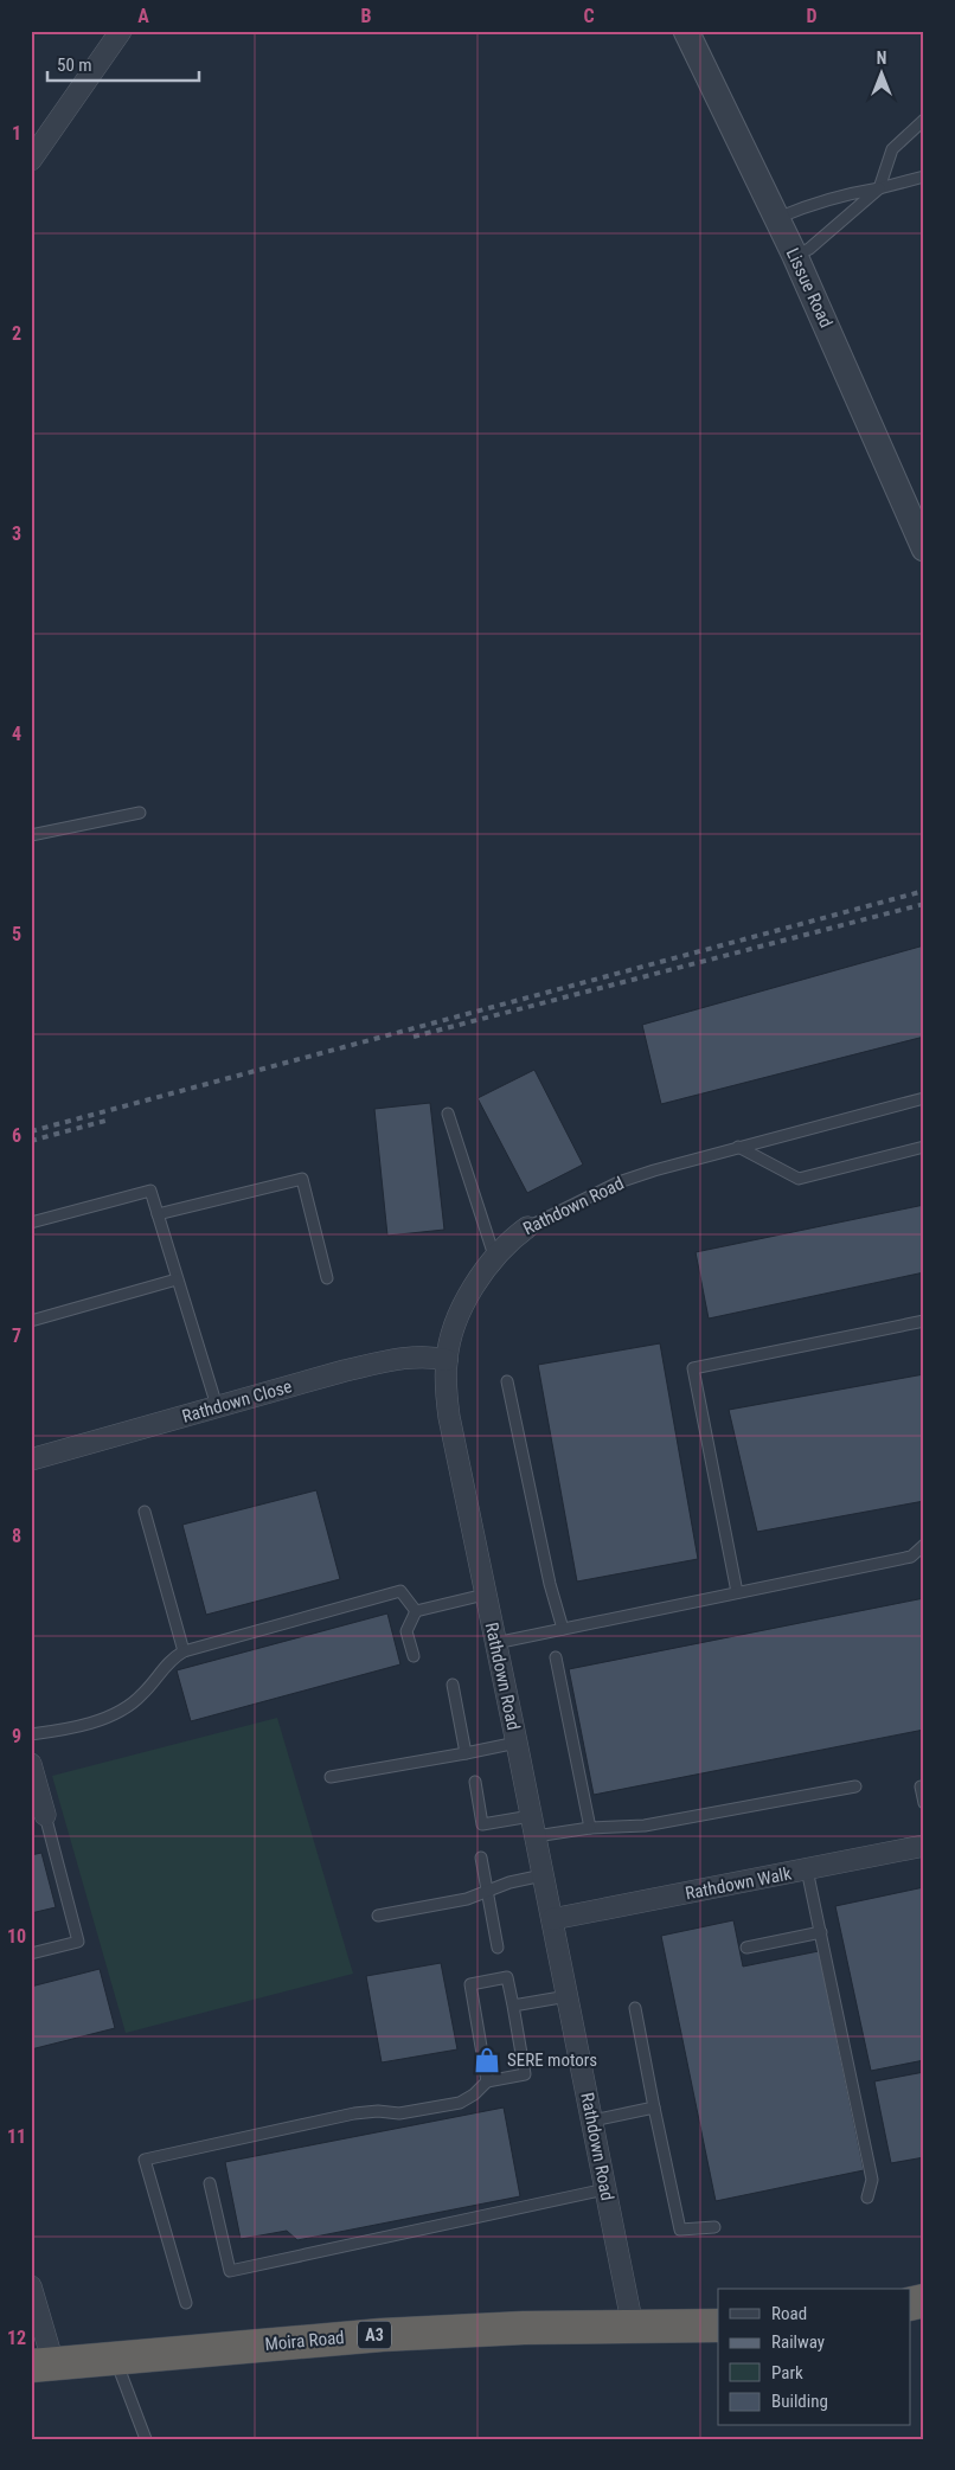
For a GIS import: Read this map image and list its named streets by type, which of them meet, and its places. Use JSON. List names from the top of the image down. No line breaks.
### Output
{"streets":{"highway":["A3","Moira Road"],"street":["Lissue Road","Rathdown Road","Rathdown Close","Rathdown Walk"]},"crossings":[["Rathdown Road","Rathdown Close"],["Rathdown Road","Rathdown Walk"],["Rathdown Road","Moira Road"]],"places":{"shop":["SERE motors"]},"legend":["Road","Railway","Park","Building"],"scale_bar":"50 m","north":"top","grid":{"columns":["A","B","C","D"],"rows":["1","2","3","4","5","6","7","8","9","10","11","12"]}}
